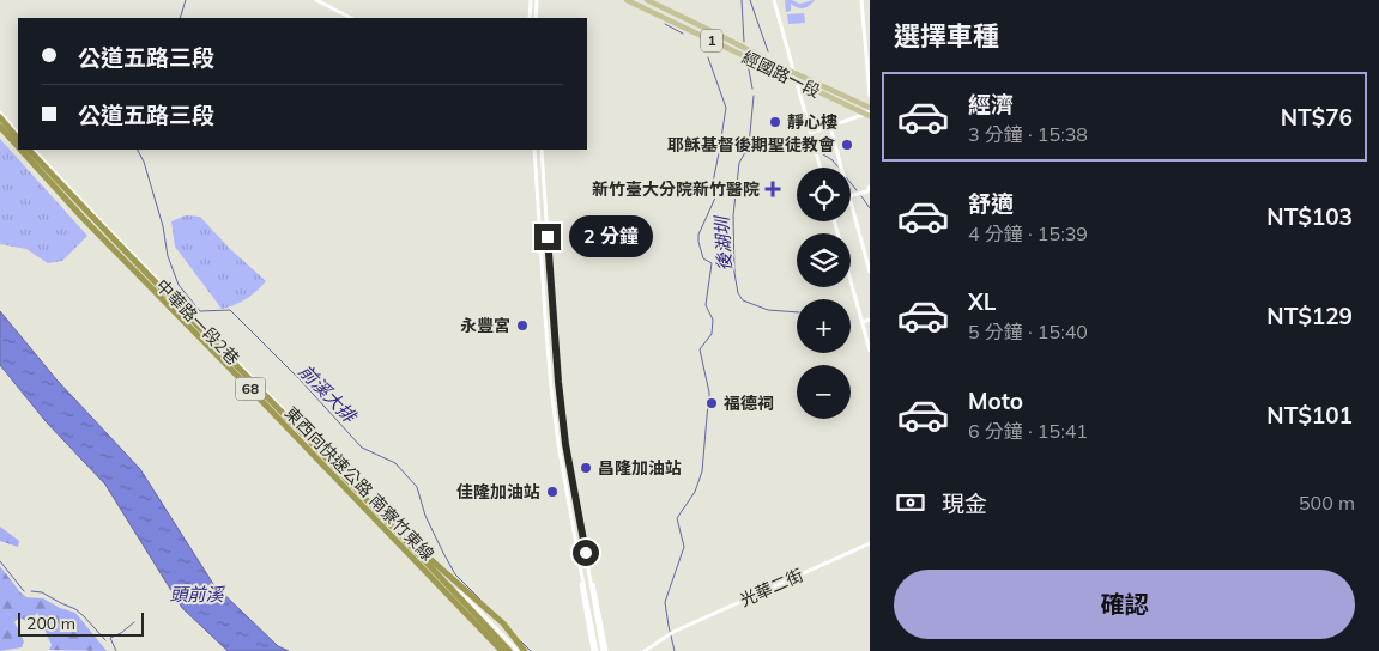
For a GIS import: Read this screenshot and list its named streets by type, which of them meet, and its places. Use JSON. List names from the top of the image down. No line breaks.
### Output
{"streets":{"highway":["68","東西向快速公路 南寮竹東線"],"main road":["1","經國路一段"],"street":["中華路一段2巷","光華二街"]},"water":["後湖圳","前溪大排","頭前溪"],"places":{"other":["靜心樓","耶穌基督後期聖徒教會","永豐宮","福德祠","昌隆加油站","佳隆加油站"],"health":["新竹臺大分院新竹醫院"]},"scale_bar":"200 m","page":{"heading":"選擇車種","banner":["公道五路三段","公道五路三段"],"list":[{"name":"經濟","note":"3 分鐘 · 15:38","value":"NT$76"},{"name":"舒適","note":"4 分鐘 · 15:39","value":"NT$103"},{"name":"XL","note":"5 分鐘 · 15:40","value":"NT$129"},{"name":"Moto","note":"6 分鐘 · 15:41","value":"NT$101"}],"map_buttons":["+","−"],"bubble":"2 分鐘","pay":["現金","500 m"],"buttons":"確認","scale":"200 m"}}
